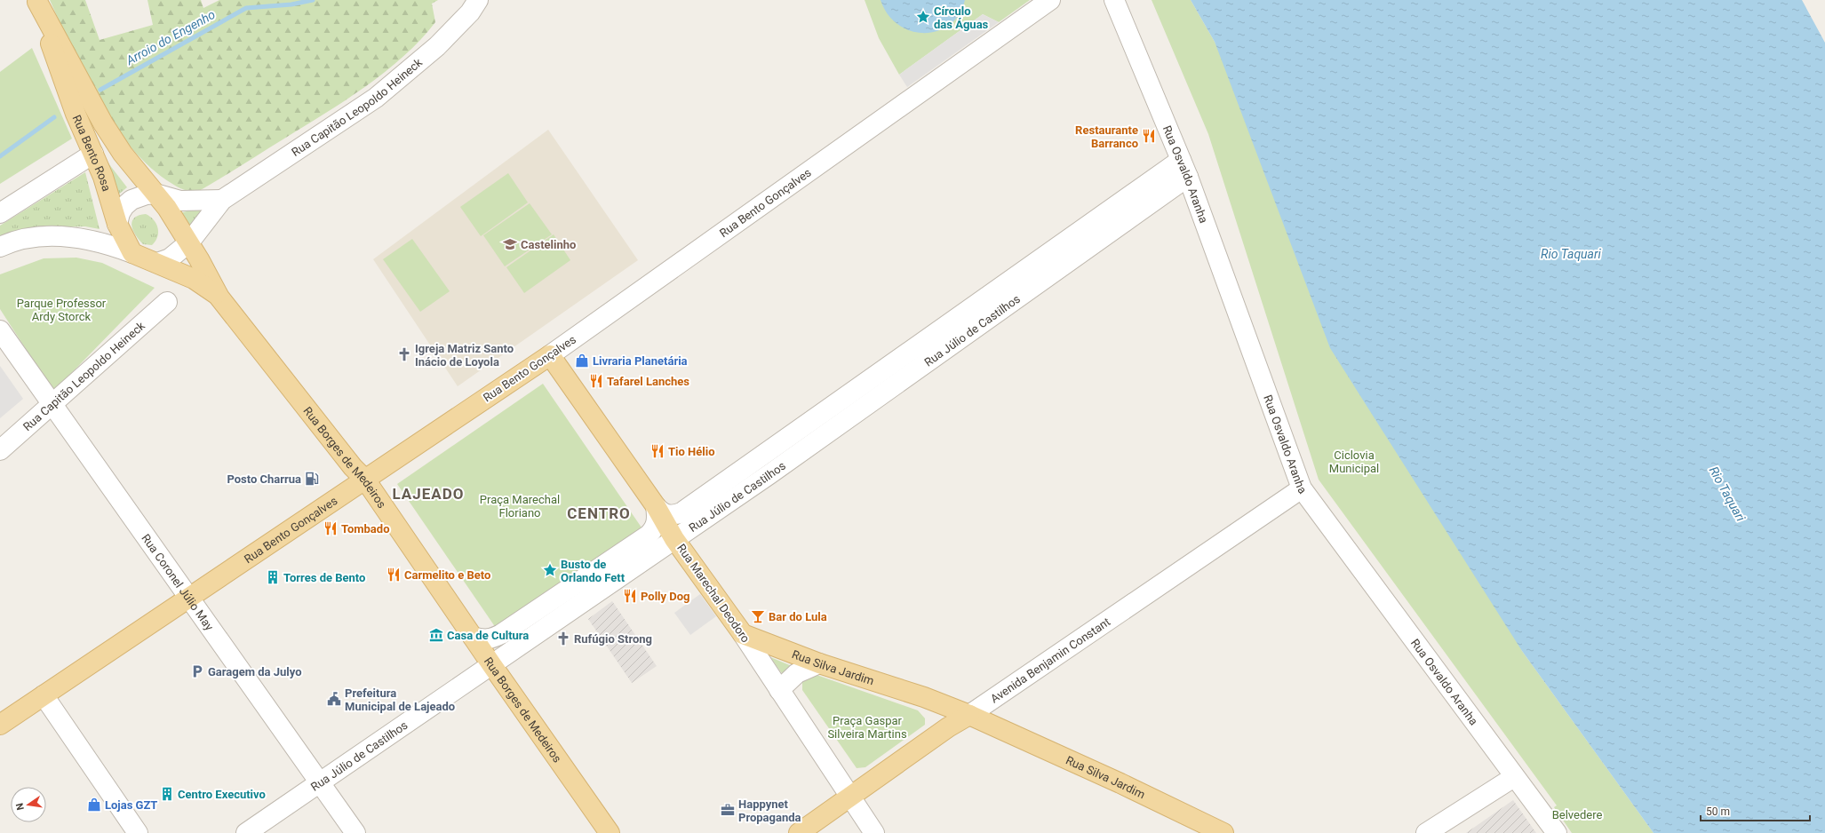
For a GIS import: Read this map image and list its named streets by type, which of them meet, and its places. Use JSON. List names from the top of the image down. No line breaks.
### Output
{"streets":{"main road":["Rua Bento Rosa","Rua Bento Gonçalves","Rua Borges de Medeiros","Rua Marechal Deodoro","Avenida Benjamin Constant","Rua Silva Jardim"],"street":["Rua Capitão Leopoldo Heineck","Rua Osvaldo Aranha","Rua Júlio de Castilhos","Rua Coronel Júlio May"]},"crossings":[["Rua Capitão Leopoldo Heineck","Rua Coronel Júlio May"],["Rua Bento Rosa","Rua Borges de Medeiros"],["Rua Osvaldo Aranha","Rua Júlio de Castilhos"],["Rua Osvaldo Aranha","Avenida Benjamin Constant"],["Rua Bento Gonçalves","Rua Borges de Medeiros"],["Rua Bento Gonçalves","Rua Coronel Júlio May"],["Rua Bento Gonçalves","Rua Marechal Deodoro"],["Rua Júlio de Castilhos","Rua Borges de Medeiros"],["Rua Júlio de Castilhos","Rua Coronel Júlio May"],["Rua Júlio de Castilhos","Rua Marechal Deodoro"],["Rua Marechal Deodoro","Avenida Benjamin Constant"],["Rua Marechal Deodoro","Rua Silva Jardim"],["Avenida Benjamin Constant","Rua Silva Jardim"]],"districts":["LAJEADO","CENTRO"],"water":["Arroio do Engenho","Rio Taquari"],"parks":["Parque Professor Ardy Storck","Ciclovia Municipal","Praça Marechal Floriano","Praça Gaspar Silveira Martins","Belvedere"],"places":{"place":["Círculo das Águas","Busto de Orlando Fett"],"restaurant":["Restaurante Barranco","Tafarel Lanches","Tio Hélio","Tombado","Carmelito e Beto","Polly Dog"],"school or university":["Castelinho"],"church":["Igreja Matriz Santo Inácio de Loyola","Rufúgio Strong"],"shop":["Livraria Planetária","Lojas GZT"],"fuel station":["Posto Charrua"],"building":["Torres de Bento","Centro Executivo"],"bar":["Bar do Lula"],"museum":["Casa de Cultura"],"parking":["Garagem da Julyo"],"public building":["Prefeitura Municipal de Lajeado"],"office":["Happynet Propaganda"]},"scale_bar":"50 m","north":"left"}
